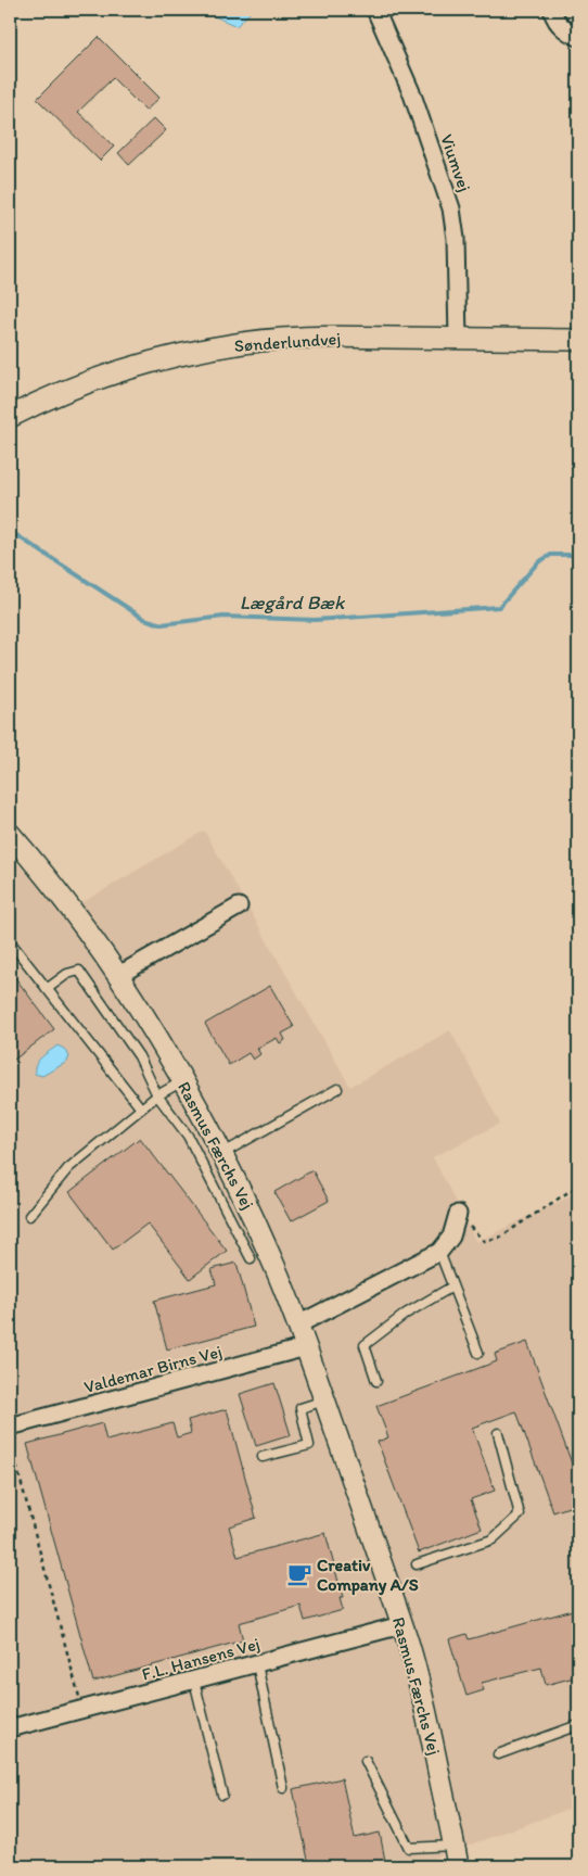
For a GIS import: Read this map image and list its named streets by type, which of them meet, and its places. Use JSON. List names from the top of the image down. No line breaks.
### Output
{"streets":{"street":["Viumvej","Sønderlundvej","Rasmus Færchs Vej","Valdemar Birns Vej","F.L. Hansens Vej"]},"crossings":[["Viumvej","Sønderlundvej"],["Rasmus Færchs Vej","Valdemar Birns Vej"],["Rasmus Færchs Vej","F.L. Hansens Vej"]],"water":["Lægård Bæk"],"places":{"cafe":["Creativ Company A/S"]}}
